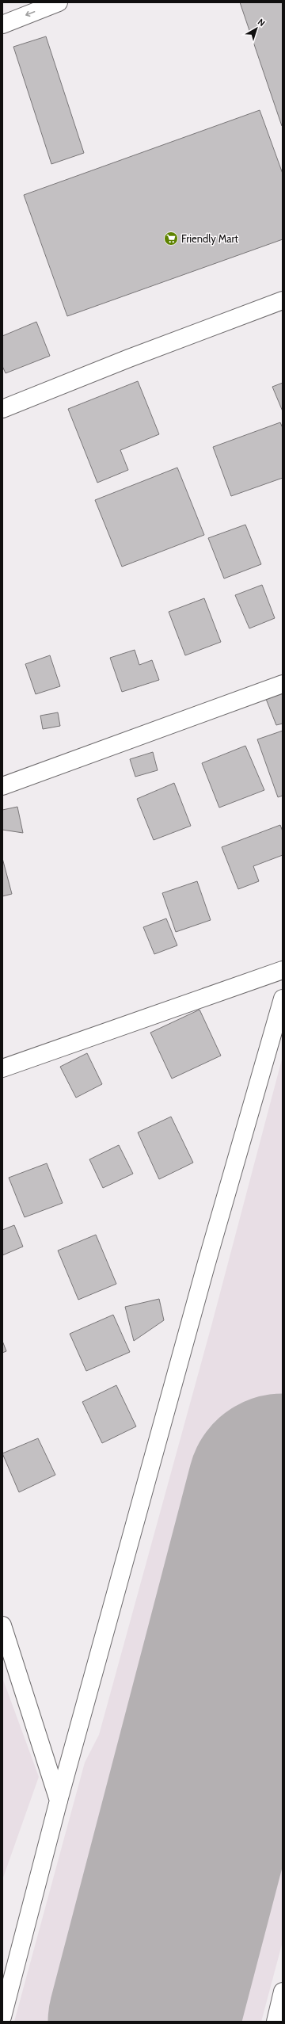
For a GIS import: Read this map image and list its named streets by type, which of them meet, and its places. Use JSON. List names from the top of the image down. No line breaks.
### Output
{"places":{"supermarket":["Friendly Mart"]},"north":"top right"}
